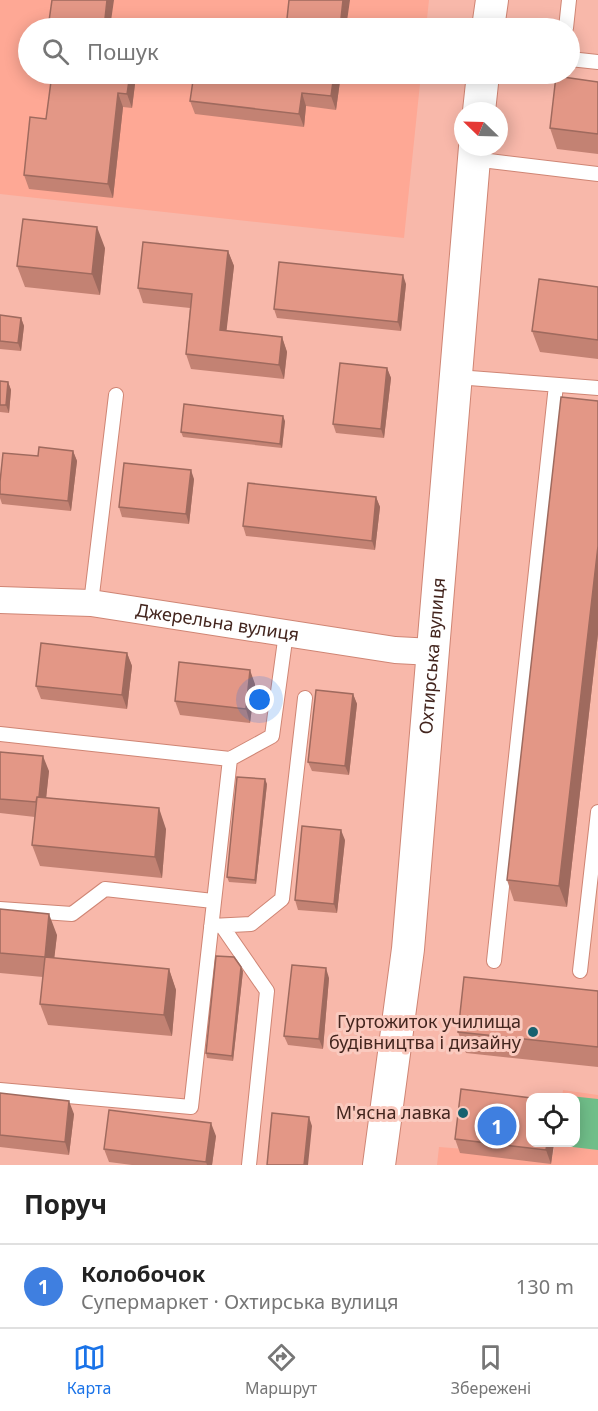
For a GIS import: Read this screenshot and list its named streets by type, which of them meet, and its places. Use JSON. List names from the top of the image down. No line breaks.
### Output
{"streets":{"street":["Джерельна вулиця","Охтирська вулиця"]},"crossings":[["Джерельна вулиця","Охтирська вулиця"]],"places":["Гуртожиток училища будівництва і дизайну","М'ясна лавка"],"north":"top left","page":{"search":"Пошук","pins":"1","heading":"Поруч","list":[{"mark":"1","name":"Колобочок","note":"Супермаркет · Охтирська вулиця","value":"130 m"}],"nav":["Карта","Маршрут","Збережені"]}}
